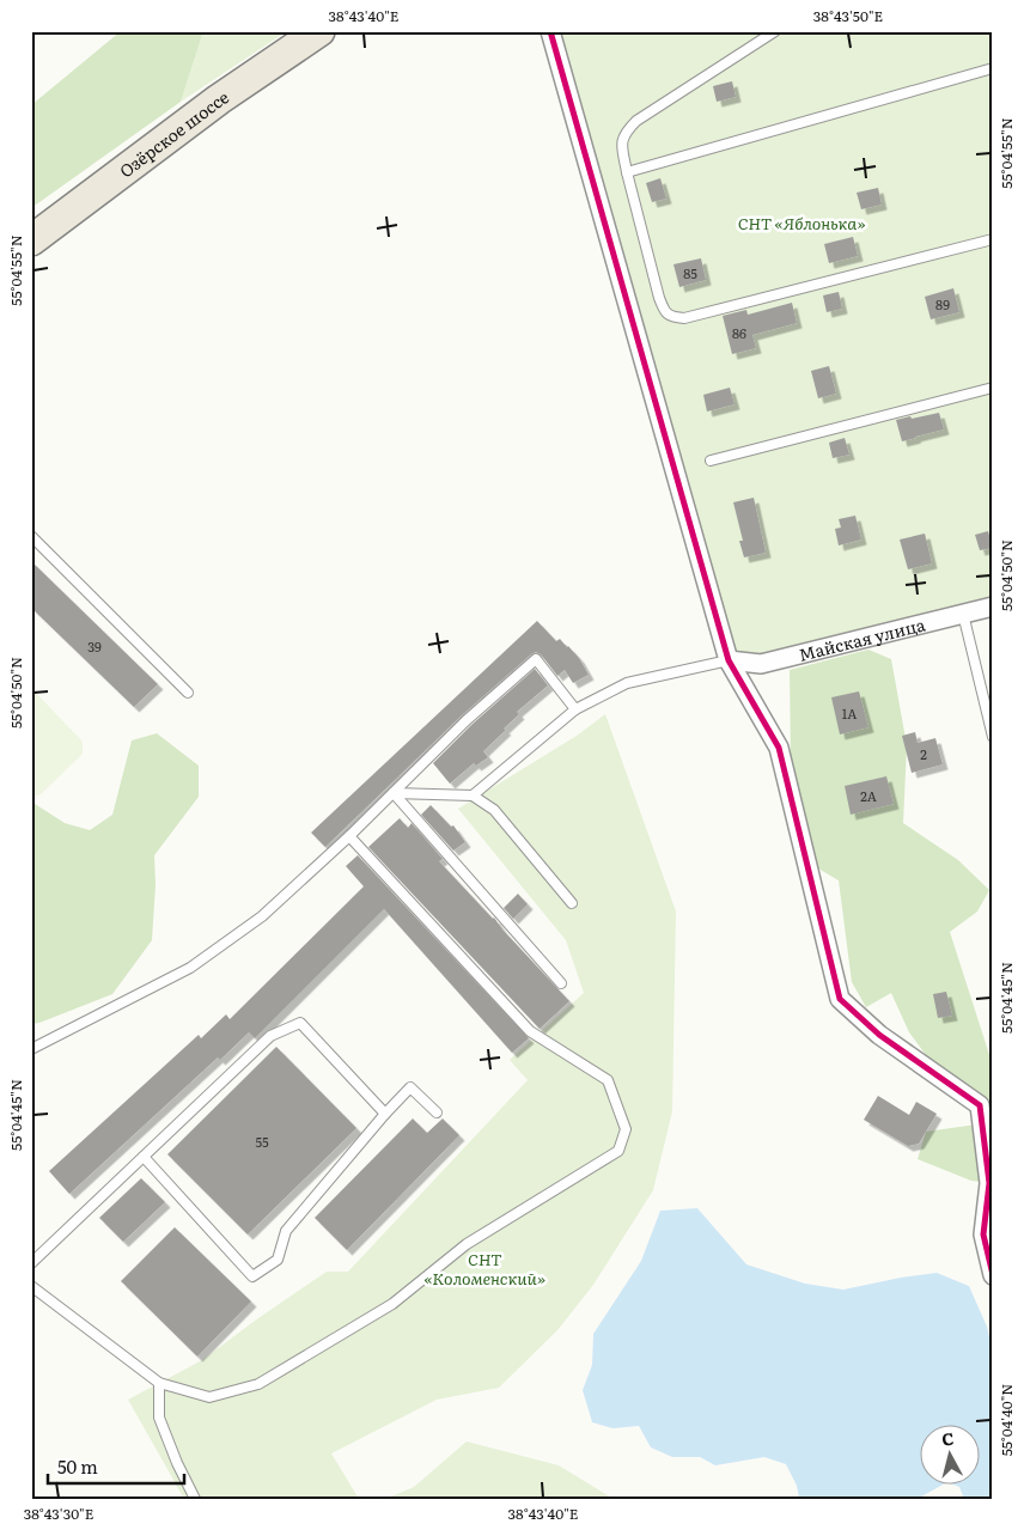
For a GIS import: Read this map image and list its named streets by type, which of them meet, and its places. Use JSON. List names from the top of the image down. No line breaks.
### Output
{"streets":{"main road":["Озёрское шоссе"],"street":["Майская улица"]},"parks":["СНТ «Яблонька»","СНТ «Коломенский»"],"house_numbers":["85","89","86","39","1А","2","2А","55"],"scale_bar":"50 m","north":"top","coordinates":["38°43'40\"E","38°43'50\"E","55°04'55\"N","55°04'50\"N","55°04'45\"N","55°04'40\"N","38°43'30\"E"]}
